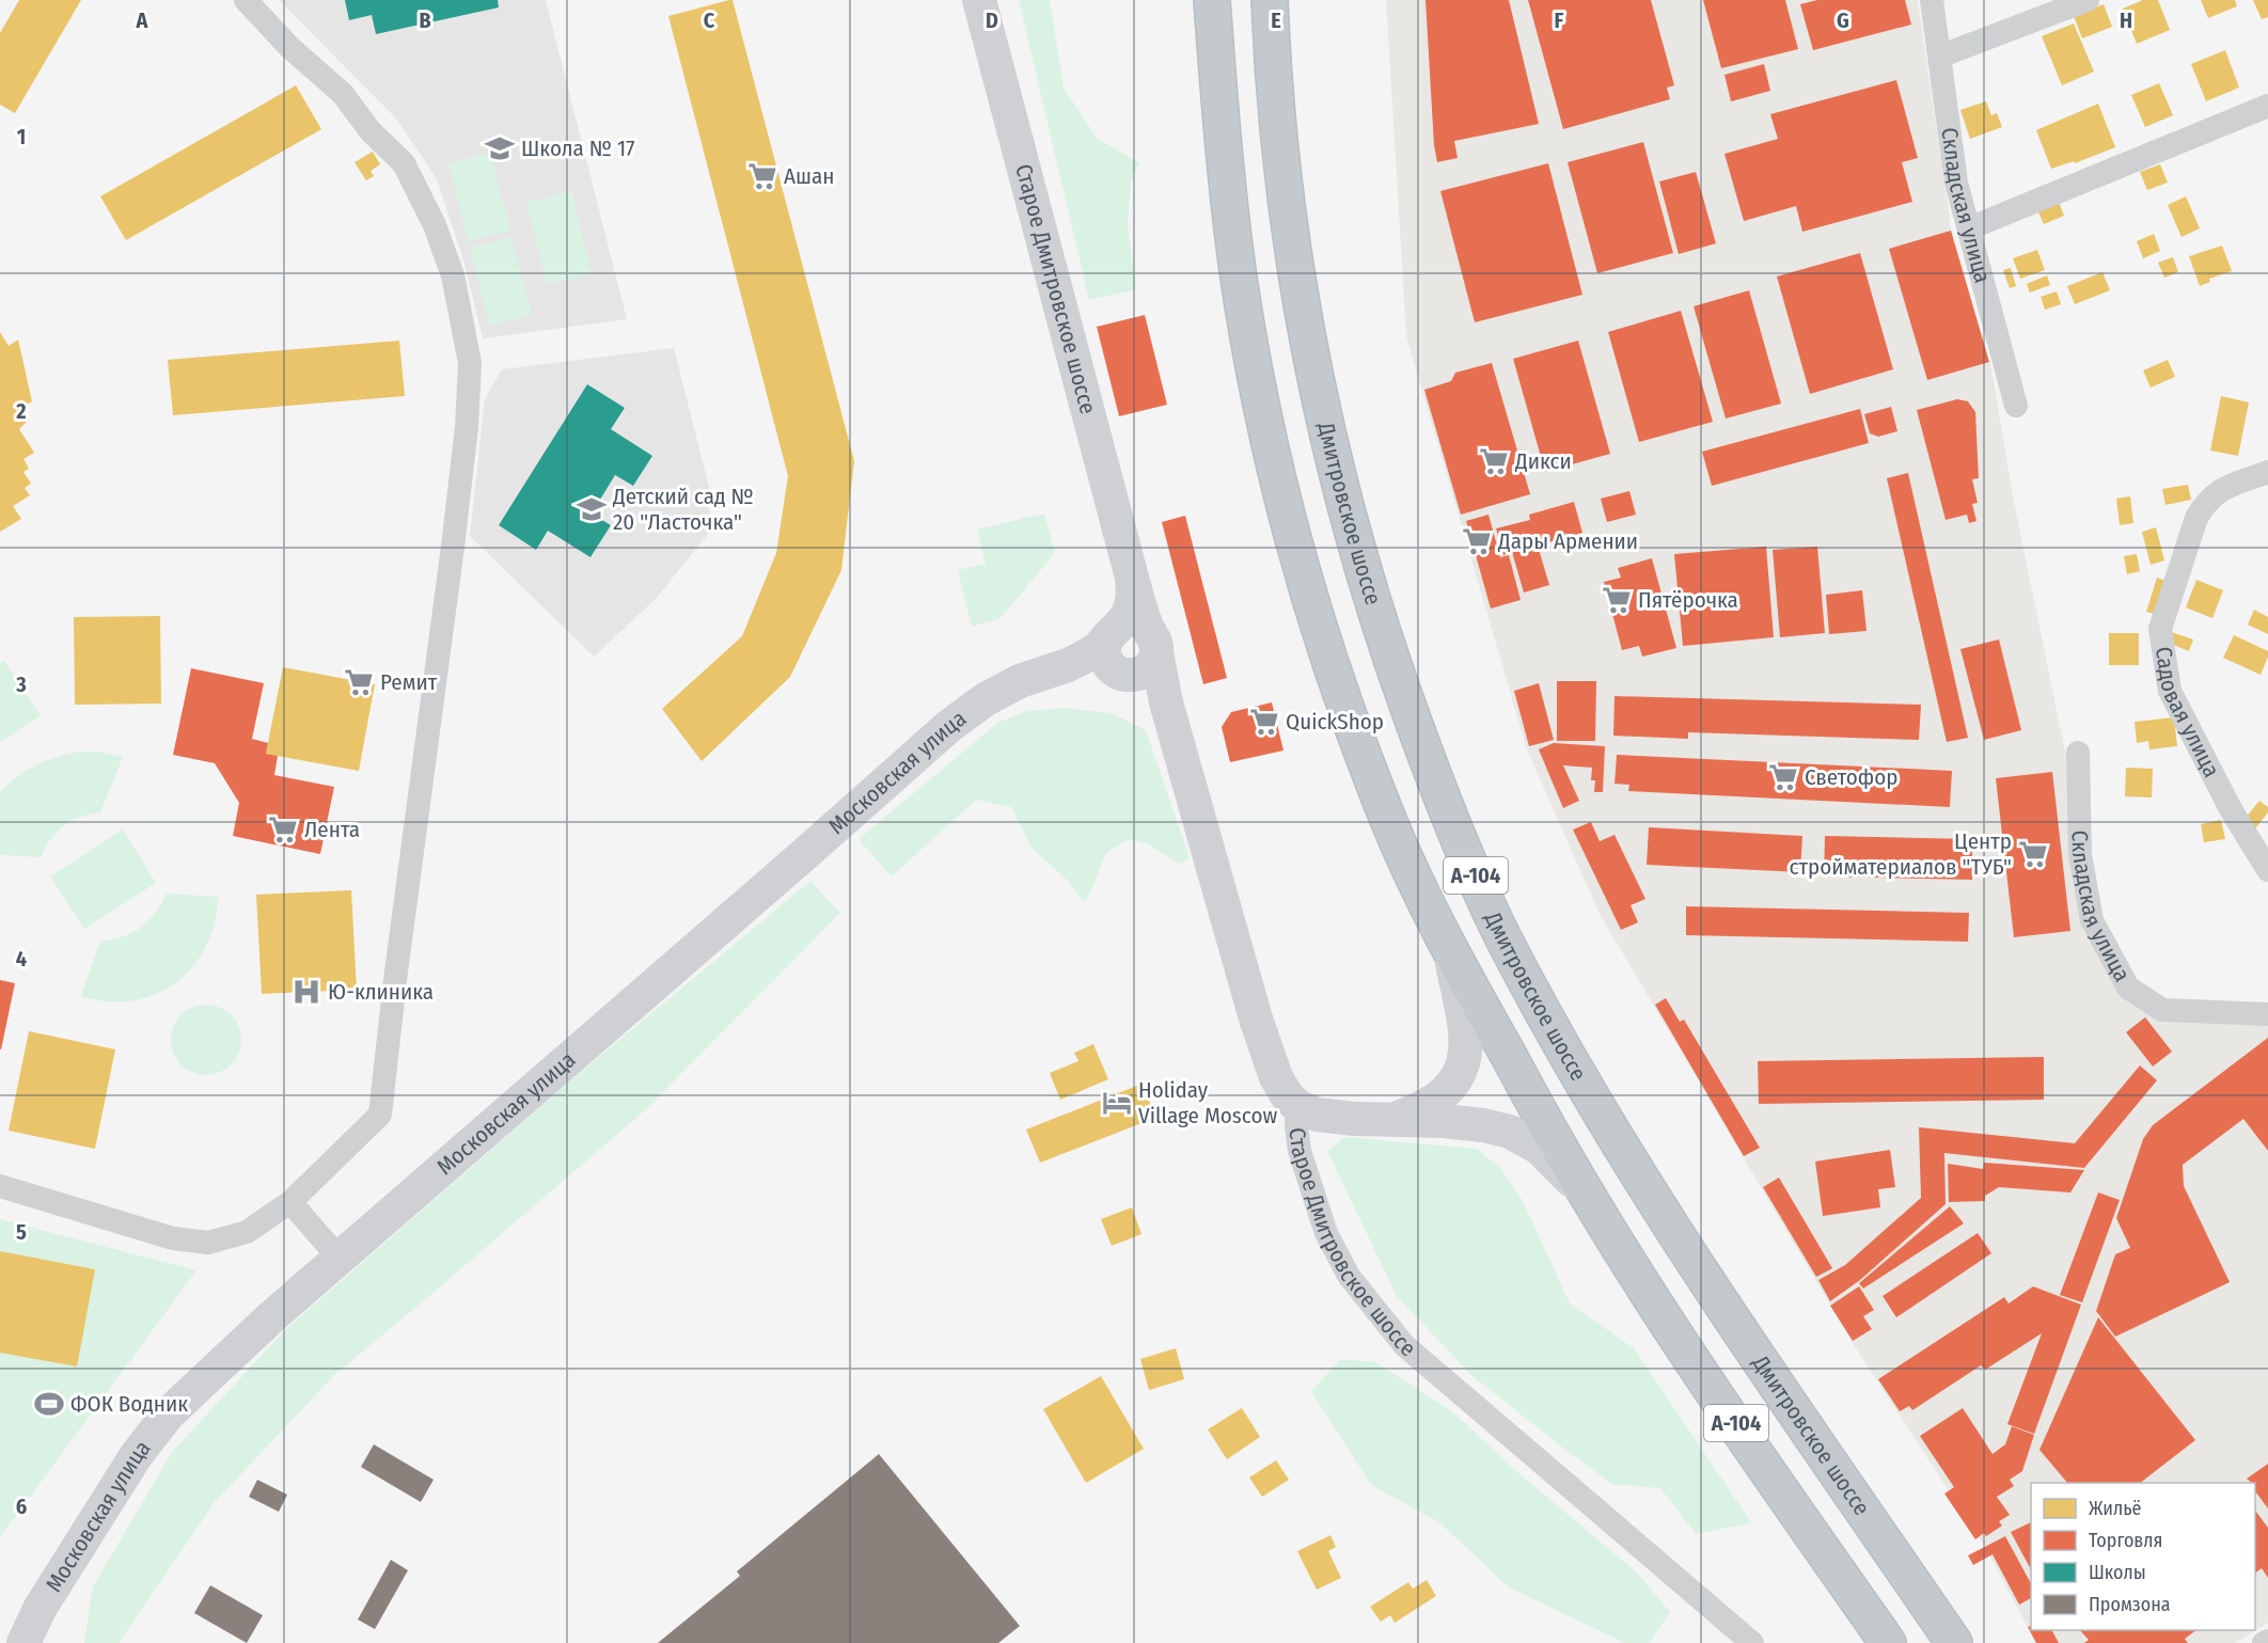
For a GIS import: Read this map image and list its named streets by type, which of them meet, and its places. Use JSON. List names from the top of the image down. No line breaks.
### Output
{"streets":{"highway":["Дмитровское шоссе","А-104"],"main road":["Старое Дмитровское шоссе","Московская улица"],"street":["Складская улица","Садовая улица"]},"crossings":[["Старое Дмитровское шоссе","Московская улица"],["Старое Дмитровское шоссе","А-104"]],"places":{"school or university":["Школа № 17","Детский сад № 20 \"Ласточка\""],"supermarket":["Ашан","Дикси","Дары Армении","Пятёрочка","Ремит","QuickShop","Светофор","Лента","Центр стройматериалов \"ТУБ\""],"hospital":["Ю-клиника"],"hotel":["Holiday Village Moscow"],"sports":["ФОК Водник"]},"legend":["Жильё","Торговля","Школы","Промзона"],"grid":{"columns":["A","B","C","D","E","F","G","H"],"rows":["1","2","3","4","5","6"]}}
